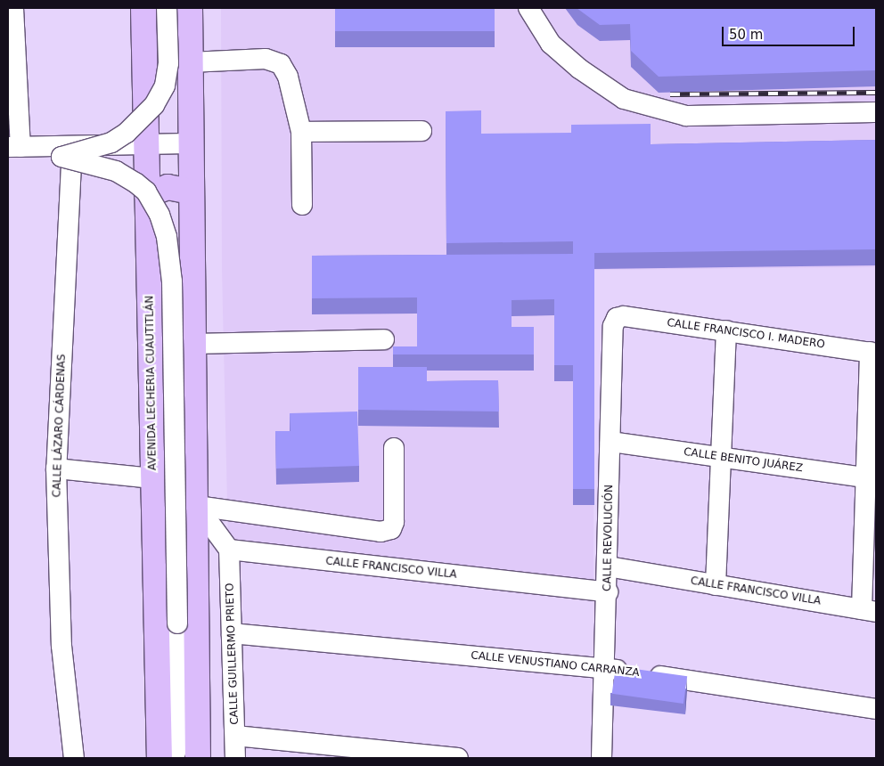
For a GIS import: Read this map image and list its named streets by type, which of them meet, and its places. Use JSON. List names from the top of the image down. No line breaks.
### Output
{"streets":{"main road":["AVENIDA LECHERIA CUAUTITLÁN"],"street":["CALLE FRANCISCO I. MADERO","CALLE LÁZARO CÁRDENAS","CALLE BENITO JUÁREZ","CALLE REVOLUCIÓN","CALLE FRANCISCO VILLA","CALLE GUILLERMO PRIETO","CALLE VENUSTIANO CARRANZA"]},"crossings":[["CALLE FRANCISCO I. MADERO","CALLE REVOLUCIÓN"],["CALLE BENITO JUÁREZ","CALLE REVOLUCIÓN"],["CALLE REVOLUCIÓN","CALLE FRANCISCO VILLA"],["CALLE REVOLUCIÓN","CALLE VENUSTIANO CARRANZA"],["CALLE FRANCISCO VILLA","CALLE GUILLERMO PRIETO"],["CALLE GUILLERMO PRIETO","CALLE VENUSTIANO CARRANZA"]],"scale_bar":"50 m"}
